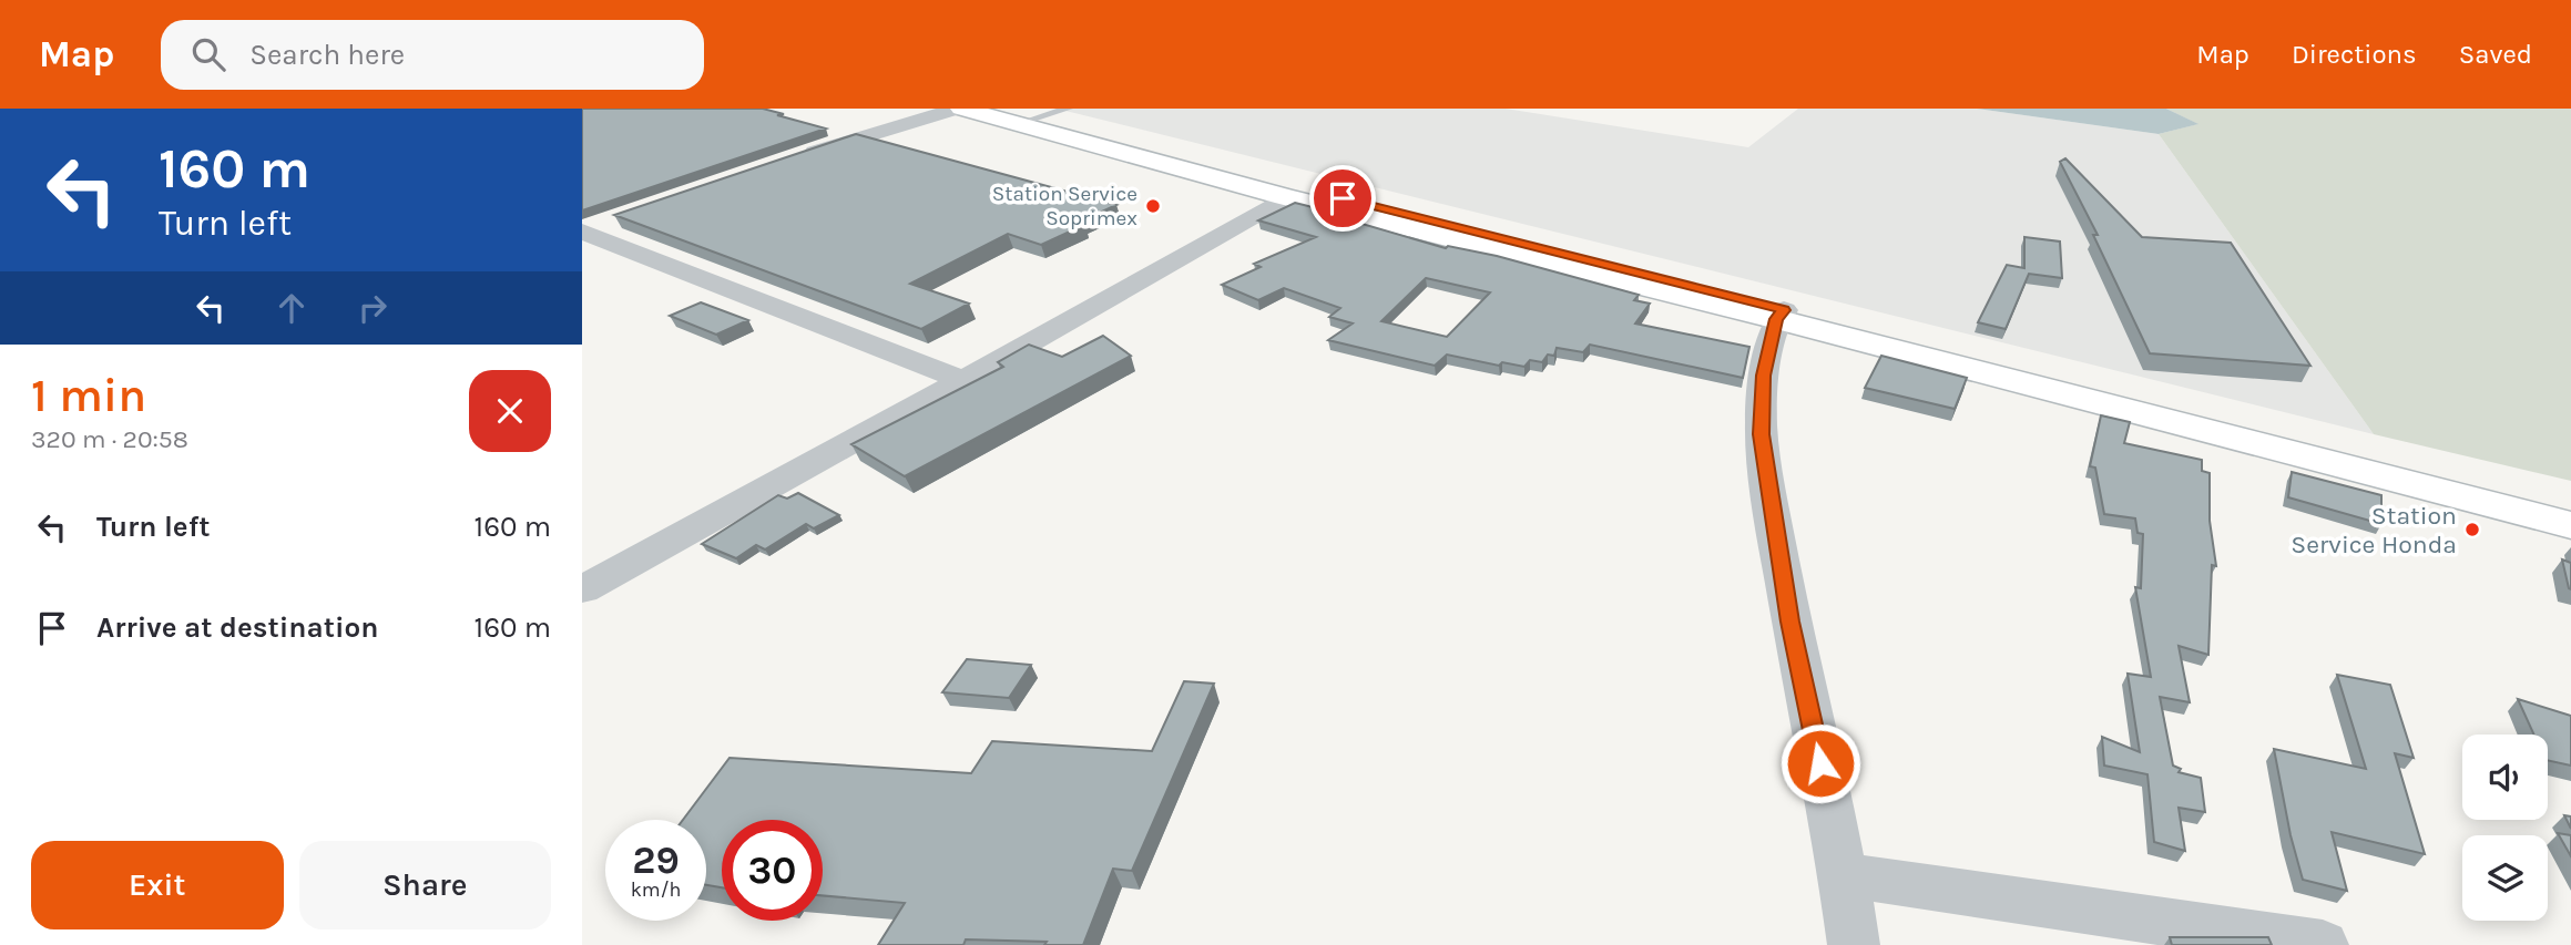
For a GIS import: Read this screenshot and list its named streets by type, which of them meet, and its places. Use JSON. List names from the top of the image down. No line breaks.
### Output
{"places":["Station Service Soprimex","Station Service Honda"],"page":{"header":"Map","search":"Search here","nav":["Map","Directions","Saved"],"turn":["160 m","Turn left"],"heading":["1 min","320 m · 20:58"],"list":[{"name":"Turn left","value":"160 m"},{"name":"Arrive at destination","value":"160 m"}],"speed":"29 km/h","limit":"30","buttons":["Exit","Share"]}}
